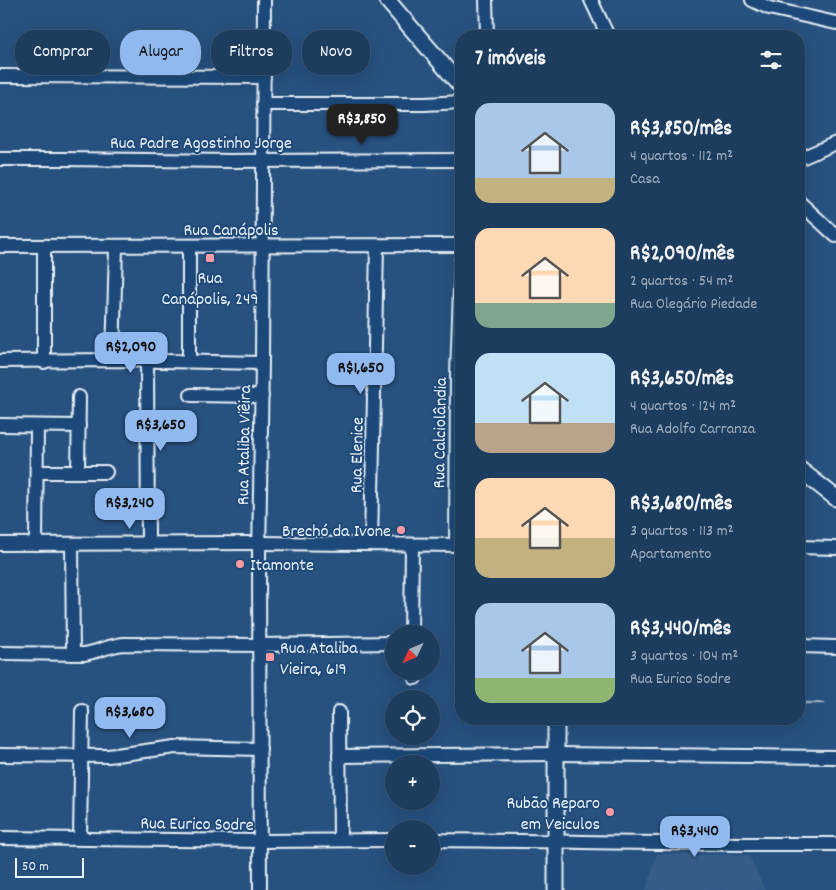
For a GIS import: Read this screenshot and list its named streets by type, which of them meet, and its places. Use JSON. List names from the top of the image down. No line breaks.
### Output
{"streets":{"street":["Rua Padre Agostinho Jorge","Rua Canápolis","Rua Ataliba Viêira","Rua Elenice","Rua Eurico Sodre"]},"crossings":[["Rua Padre Agostinho Jorge","Rua Ataliba Viêira"],["Rua Canápolis","Rua Ataliba Viêira"],["Rua Canápolis","Rua Elenice"],["Rua Ataliba Viêira","Rua Eurico Sodre"]],"places":{"transit":["Rua Canápolis, 249","Rua Ataliba Vieira, 619"],"other":["Brechó da Ivone","Itamonte","Rubão Reparo em Veiculos"]},"scale_bar":"50 m","north":"bottom left","page":{"chip":["Comprar","Alugar","Filtros","Novo"],"heading":"7 imóveis","list":[{"name":"R$3,850/mês","note":"4 quartos · 112 m² · Casa"},{"name":"R$2,090/mês","note":"2 quartos · 54 m² · Rua Olegário Piedade"},{"name":"R$3,650/mês","note":"4 quartos · 124 m² · Rua Adolfo Carranza"},{"name":"R$3,680/mês","note":"3 quartos · 113 m² · Apartamento"},{"name":"R$3,440/mês","note":"3 quartos · 104 m² · Rua Eurico Sodre"}],"price":["R$3,850","R$2,090","R$1,650","R$3,650","R$3,240","R$3,680","R$3,440"],"map_buttons":["+","−"],"scale":"50 m"}}
